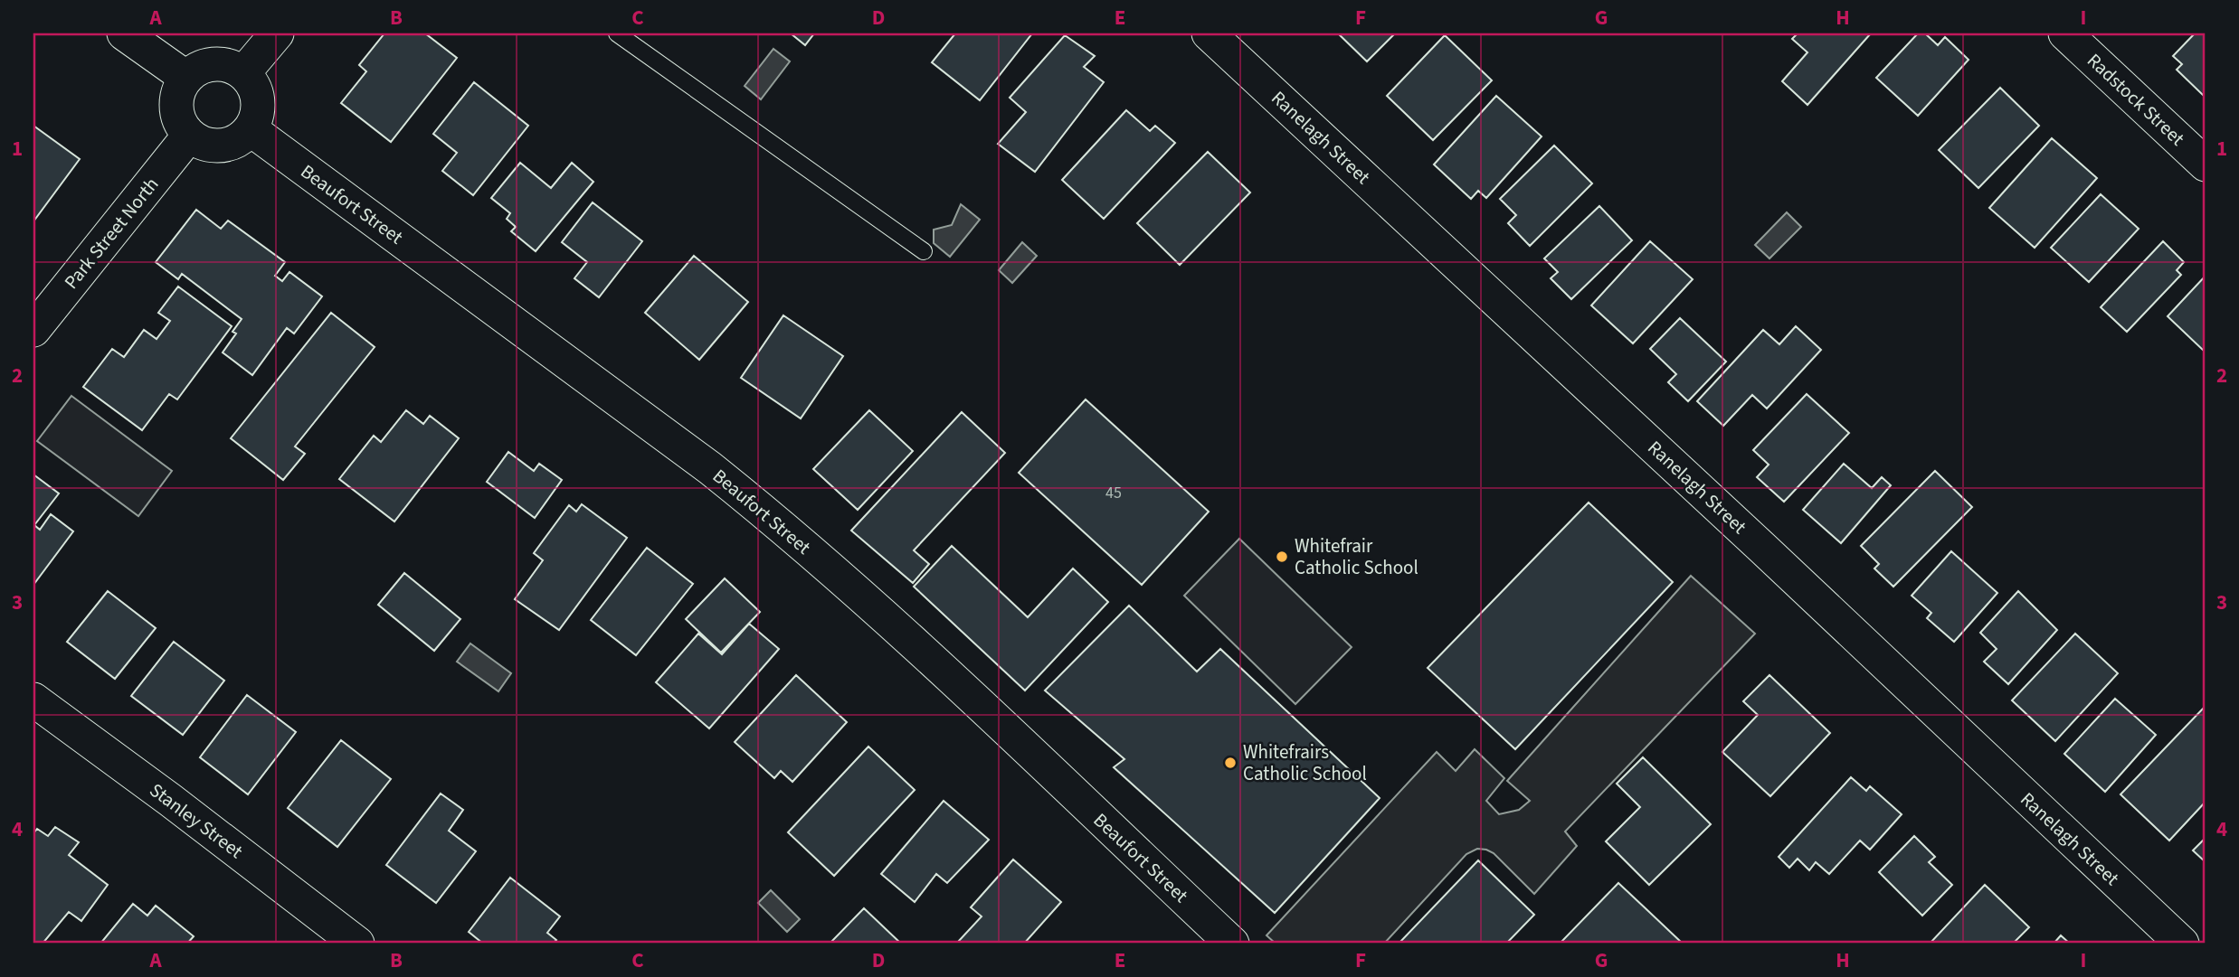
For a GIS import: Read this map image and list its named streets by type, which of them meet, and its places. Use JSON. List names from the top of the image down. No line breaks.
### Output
{"streets":{"street":["Radstock Street","Ranelagh Street","Beaufort Street","Park Street North","Stanley Street"]},"crossings":[["Beaufort Street","Park Street North"]],"places":["Whitefrair Catholic School","Whitefrairs Catholic School"],"house_numbers":["45"],"grid":{"columns":["A","B","C","D","E","F","G","H","I"],"rows":["1","2","3","4"]}}
